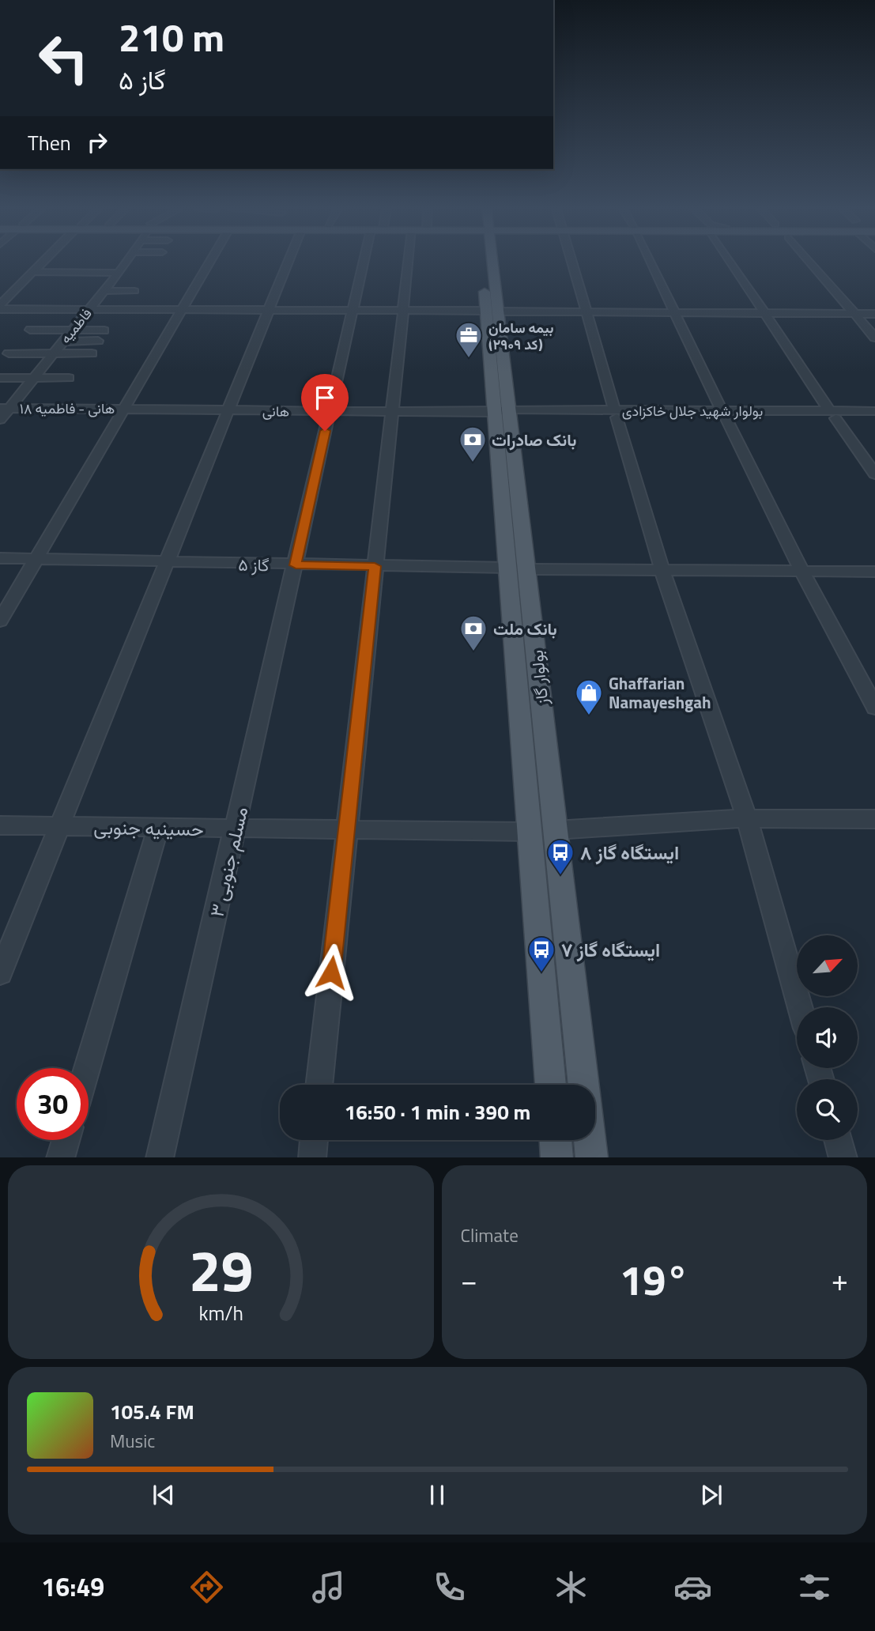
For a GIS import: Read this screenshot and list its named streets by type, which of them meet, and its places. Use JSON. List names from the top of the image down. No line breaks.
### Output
{"streets":{"main road":["بولوار گاز"],"street":["فاطمیه","هانی - فاطمیه ۱۸","هانی","گاز ۵","حسینیه جنوبی","مسلم جنوبی ۳"]},"crossings":[["فاطمیه","هانی - فاطمیه ۱۸"],["هانی - فاطمیه ۱۸","هانی"],["هانی","بولوار گاز"],["گاز ۵","بولوار گاز"],["گاز ۵","مسلم جنوبی ۳"],["بولوار گاز","حسینیه جنوبی"],["حسینیه جنوبی","مسلم جنوبی ۳"]],"places":{"office":["بیمه سامان (کد ۲۹۰۹)"],"bank":["بانک صادرات","بانک ملت"],"shop":["Ghaffarian Namayeshgah"],"bus stop":["ایستگاه گاز ۸","ایستگاه گاز ۷"]},"north":"top right","page":{"turn":["210 m","گاز ۵"],"then":"Then","limit":"30","trip":"16:50 · 1 min · 390 m","tile":"Climate","heat":["−","19°","+"],"song":["105.4 FM","Music"],"tabs":"16:49","gauge":["29","km/h"]}}
